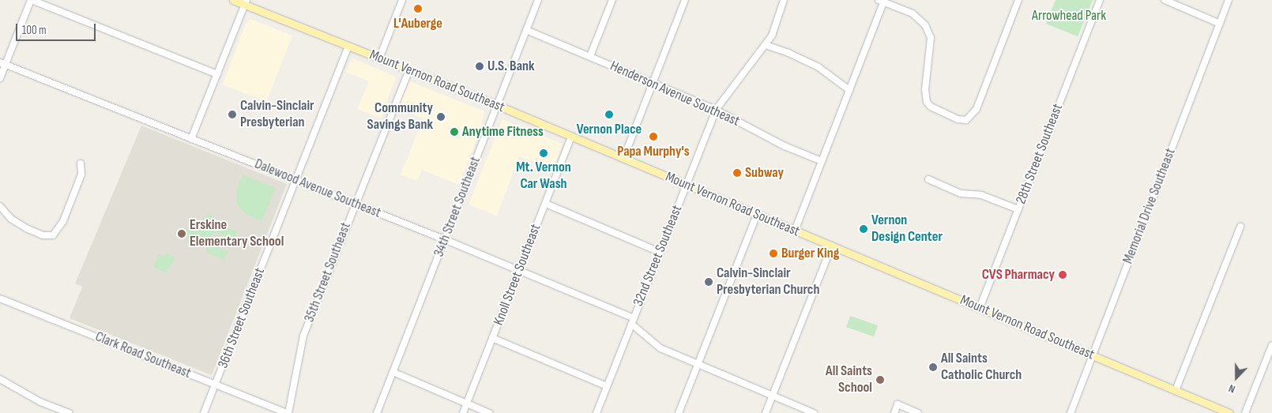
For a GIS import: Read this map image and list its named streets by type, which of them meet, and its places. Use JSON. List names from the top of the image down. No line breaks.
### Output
{"streets":{"main road":["Mount Vernon Road Southeast"],"street":["Henderson Avenue Southeast","28th Street Southeast","Dalewood Avenue Southeast","Memorial Drive Southeast","34th Street Southeast","32nd Street Southeast","35th Street Southeast","Knoll Street Southeast","36th Street Southeast","Clark Road Southeast"]},"crossings":[["Mount Vernon Road Southeast","28th Street Southeast"],["Mount Vernon Road Southeast","Memorial Drive Southeast"],["Mount Vernon Road Southeast","34th Street Southeast"],["Mount Vernon Road Southeast","32nd Street Southeast"],["Mount Vernon Road Southeast","35th Street Southeast"],["Mount Vernon Road Southeast","Knoll Street Southeast"],["Mount Vernon Road Southeast","36th Street Southeast"],["Henderson Avenue Southeast","34th Street Southeast"],["Henderson Avenue Southeast","32nd Street Southeast"],["Dalewood Avenue Southeast","34th Street Southeast"],["Dalewood Avenue Southeast","32nd Street Southeast"],["Dalewood Avenue Southeast","35th Street Southeast"],["Dalewood Avenue Southeast","Knoll Street Southeast"],["Dalewood Avenue Southeast","36th Street Southeast"],["35th Street Southeast","Clark Road Southeast"],["36th Street Southeast","Clark Road Southeast"]],"parks":["Arrowhead Park"],"places":["L'Auberge","U.S. Bank","Calvin-Sinclair Presbyterian","Vernon Place","Community Savings Bank","Anytime Fitness","Papa Murphy's","Mt. Vernon Car Wash","Subway","Vernon Design Center","Erskine Elementary School","Burger King","CVS Pharmacy","Calvin-Sinclair Presbyterian Church","All Saints Catholic Church","All Saints School"],"scale_bar":"100 m","north":"bottom"}
